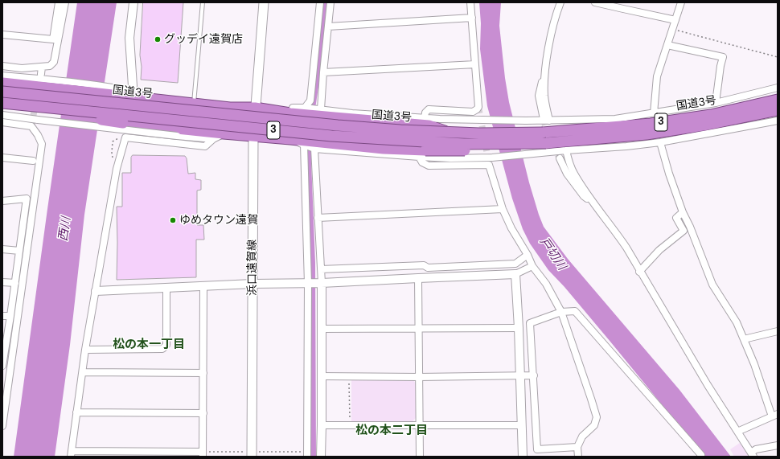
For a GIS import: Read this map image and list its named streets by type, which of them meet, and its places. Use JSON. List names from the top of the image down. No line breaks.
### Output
{"streets":{"highway":["国道3号","3"],"main road":["浜口遠賀線"]},"crossings":[["国道3号","3"]],"districts":["松の本一丁目","松の本二丁目"],"water":["西川","戸切川"],"places":["グッデイ遠賀店","ゆめタウン遠賀"]}
